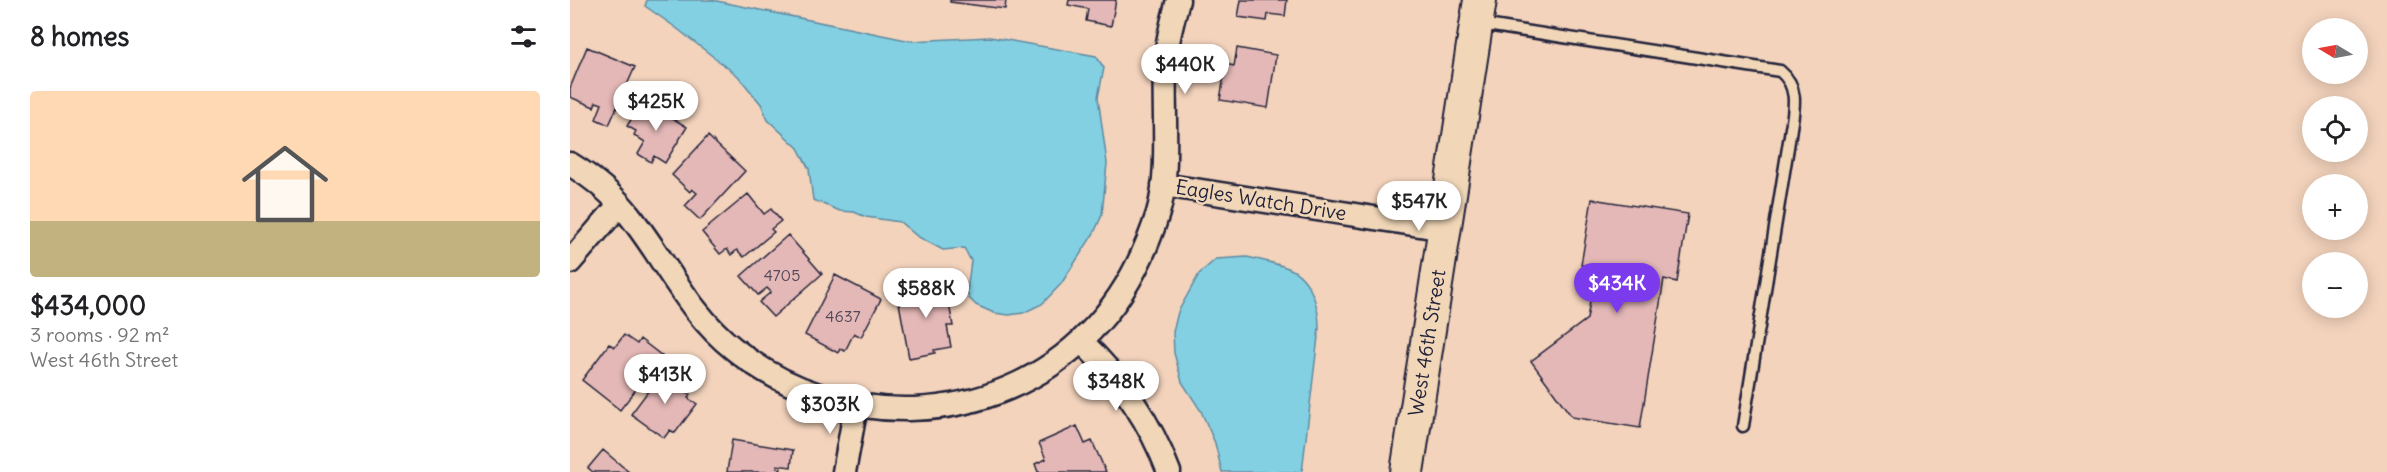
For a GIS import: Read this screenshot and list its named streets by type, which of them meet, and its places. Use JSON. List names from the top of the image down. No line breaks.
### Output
{"streets":{"street":["Eagles Watch Drive","West 46th Street"]},"crossings":[["Eagles Watch Drive","West 46th Street"]],"house_numbers":["4705","4637"],"north":"left","page":{"heading":"8 homes","map_buttons":["+","−"],"price":["$440K","$425K","$547K","$434K","$588K","$413K","$348K","$303K"],"list":[{"name":"$434,000","note":"3 rooms · 92 m² · West 46th Street"}]}}
